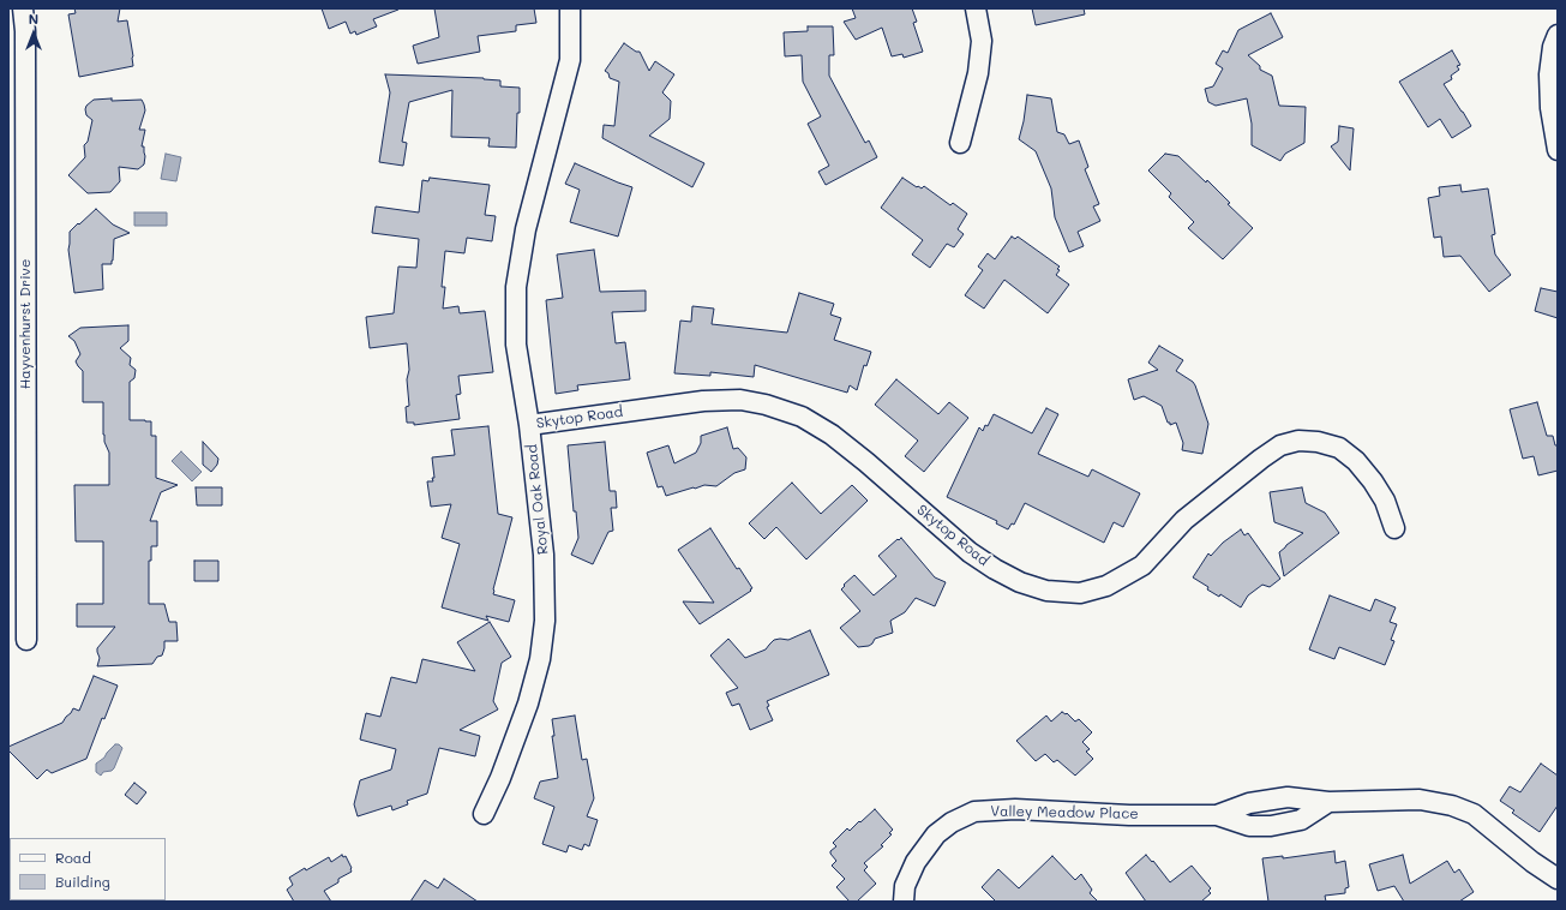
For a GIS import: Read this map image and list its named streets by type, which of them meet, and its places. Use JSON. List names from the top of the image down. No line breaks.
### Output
{"streets":{"street":["Hayvenhurst Drive","Skytop Road","Royal Oak Road","Valley Meadow Place"]},"crossings":[["Skytop Road","Royal Oak Road"]],"legend":["Road","Building"],"north":"top"}
